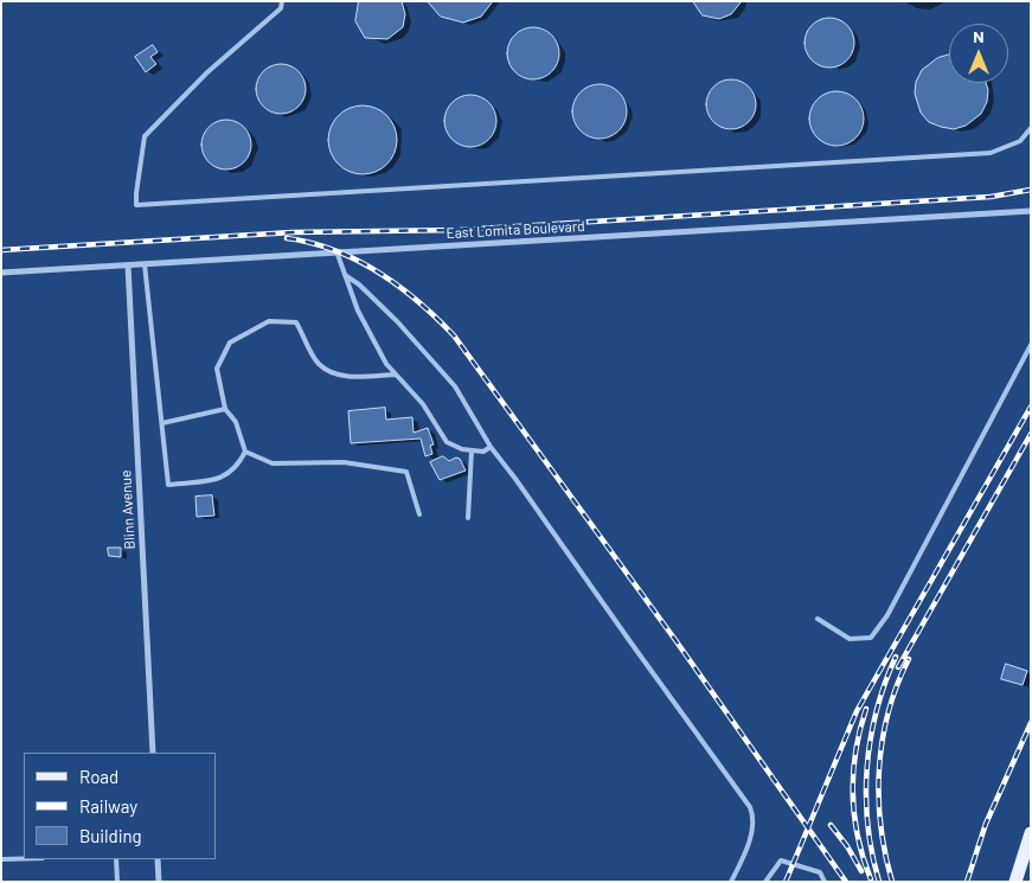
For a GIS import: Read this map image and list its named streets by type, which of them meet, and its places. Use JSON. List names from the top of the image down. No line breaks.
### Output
{"streets":{"street":["East Lomita Boulevard","Blinn Avenue"]},"crossings":[["East Lomita Boulevard","Blinn Avenue"]],"legend":["Road","Railway","Building"],"north":"top"}
